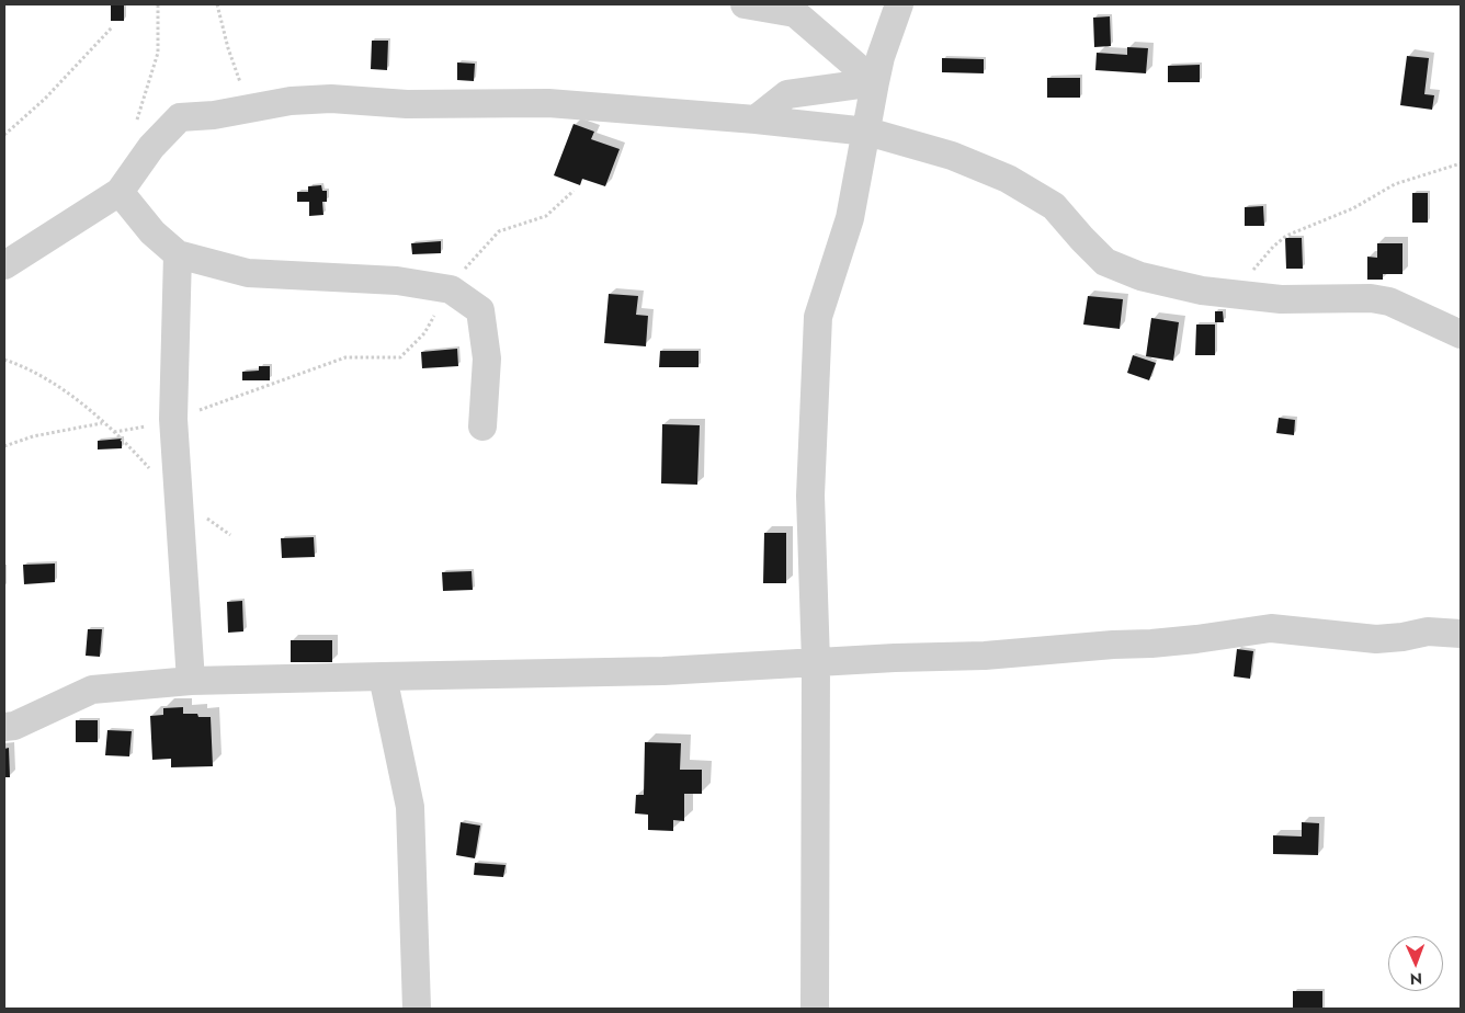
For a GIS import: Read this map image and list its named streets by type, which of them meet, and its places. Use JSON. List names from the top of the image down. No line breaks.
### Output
{"north":"bottom"}
